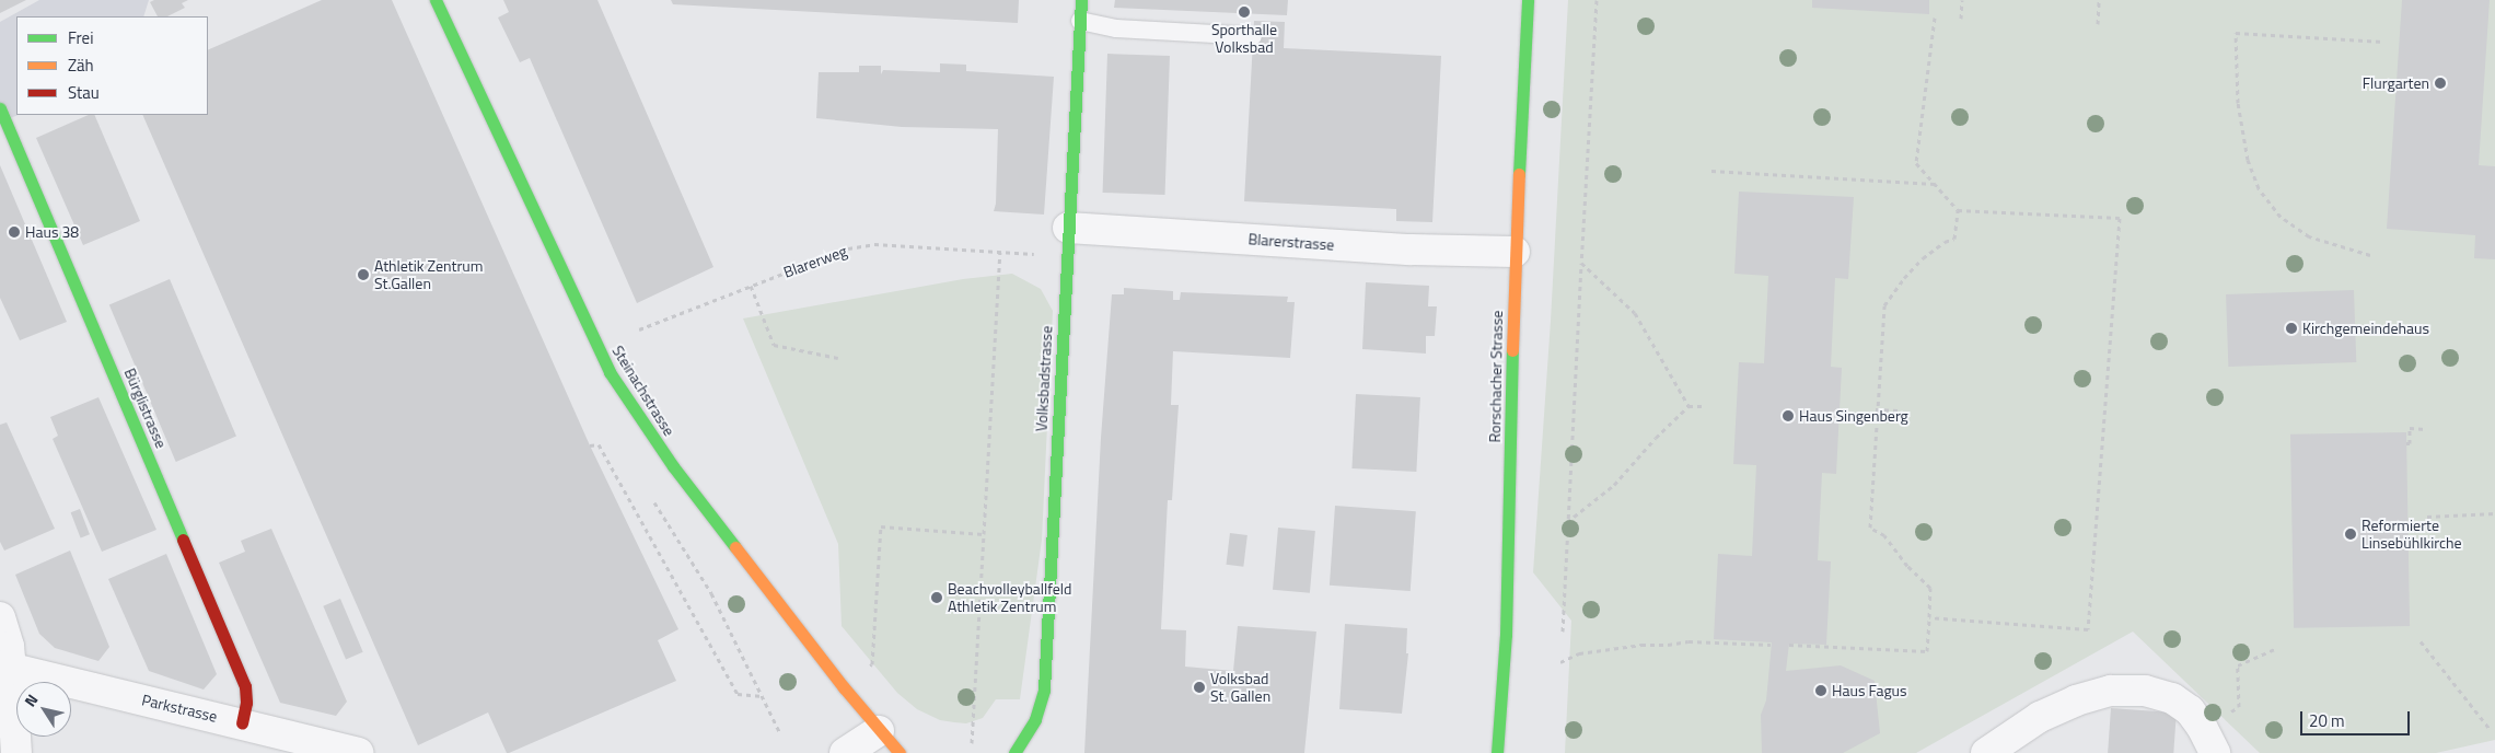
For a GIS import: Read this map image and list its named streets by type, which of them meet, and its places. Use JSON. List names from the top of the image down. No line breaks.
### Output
{"streets":{"main road":["Rorschacher Strasse","Volksbadstrasse","Steinachstrasse","Bürglistrasse"],"street":["Blarerstrasse","Parkstrasse"],"path":["Blarerweg"]},"crossings":[["Blarerstrasse","Blarerweg"],["Blarerstrasse","Rorschacher Strasse"],["Blarerstrasse","Volksbadstrasse"],["Blarerweg","Volksbadstrasse"],["Bürglistrasse","Parkstrasse"]],"places":["Sporthalle Volksbad","Flurgarten","Haus 38","Athletik Zentrum St.Gallen","Kirchgemeindehaus","Haus Singenberg","Reformierte Linsebühlkirche","Beachvolleyballfeld Athletik Zentrum","Volksbad St. Gallen","Haus Fagus"],"legend":["Frei","Zäh","Stau"],"scale_bar":"20 m","north":"top left"}
